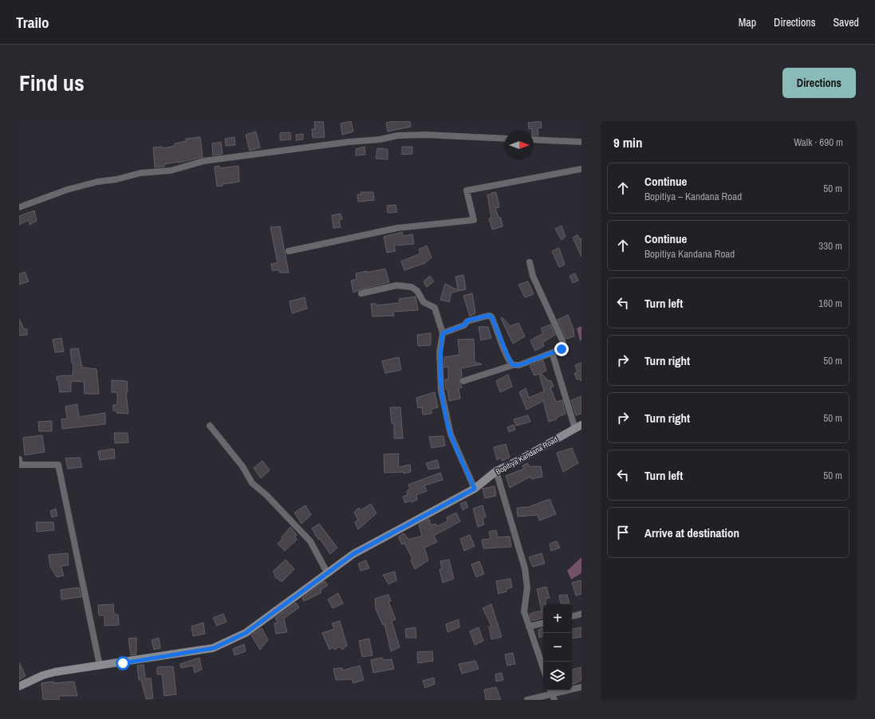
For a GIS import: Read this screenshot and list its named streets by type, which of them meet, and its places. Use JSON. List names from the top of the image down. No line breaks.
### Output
{"streets":{"main road":["Bopitiya Kandana Road"]},"north":"right","page":{"header":"Trailo","nav":["Map","Directions","Saved"],"title":"Find us","buttons":"Directions","heading":["9 min","Walk · 690 m"],"list":[["Continue","Bopitiya – Kandana Road","50 m"],["Continue","Bopitiya Kandana Road","330 m"],["Turn left","160 m"],["Turn right","50 m"],["Turn right","50 m"],["Turn left","50 m"],"Arrive at destination"],"map_buttons":["+","−"]}}
